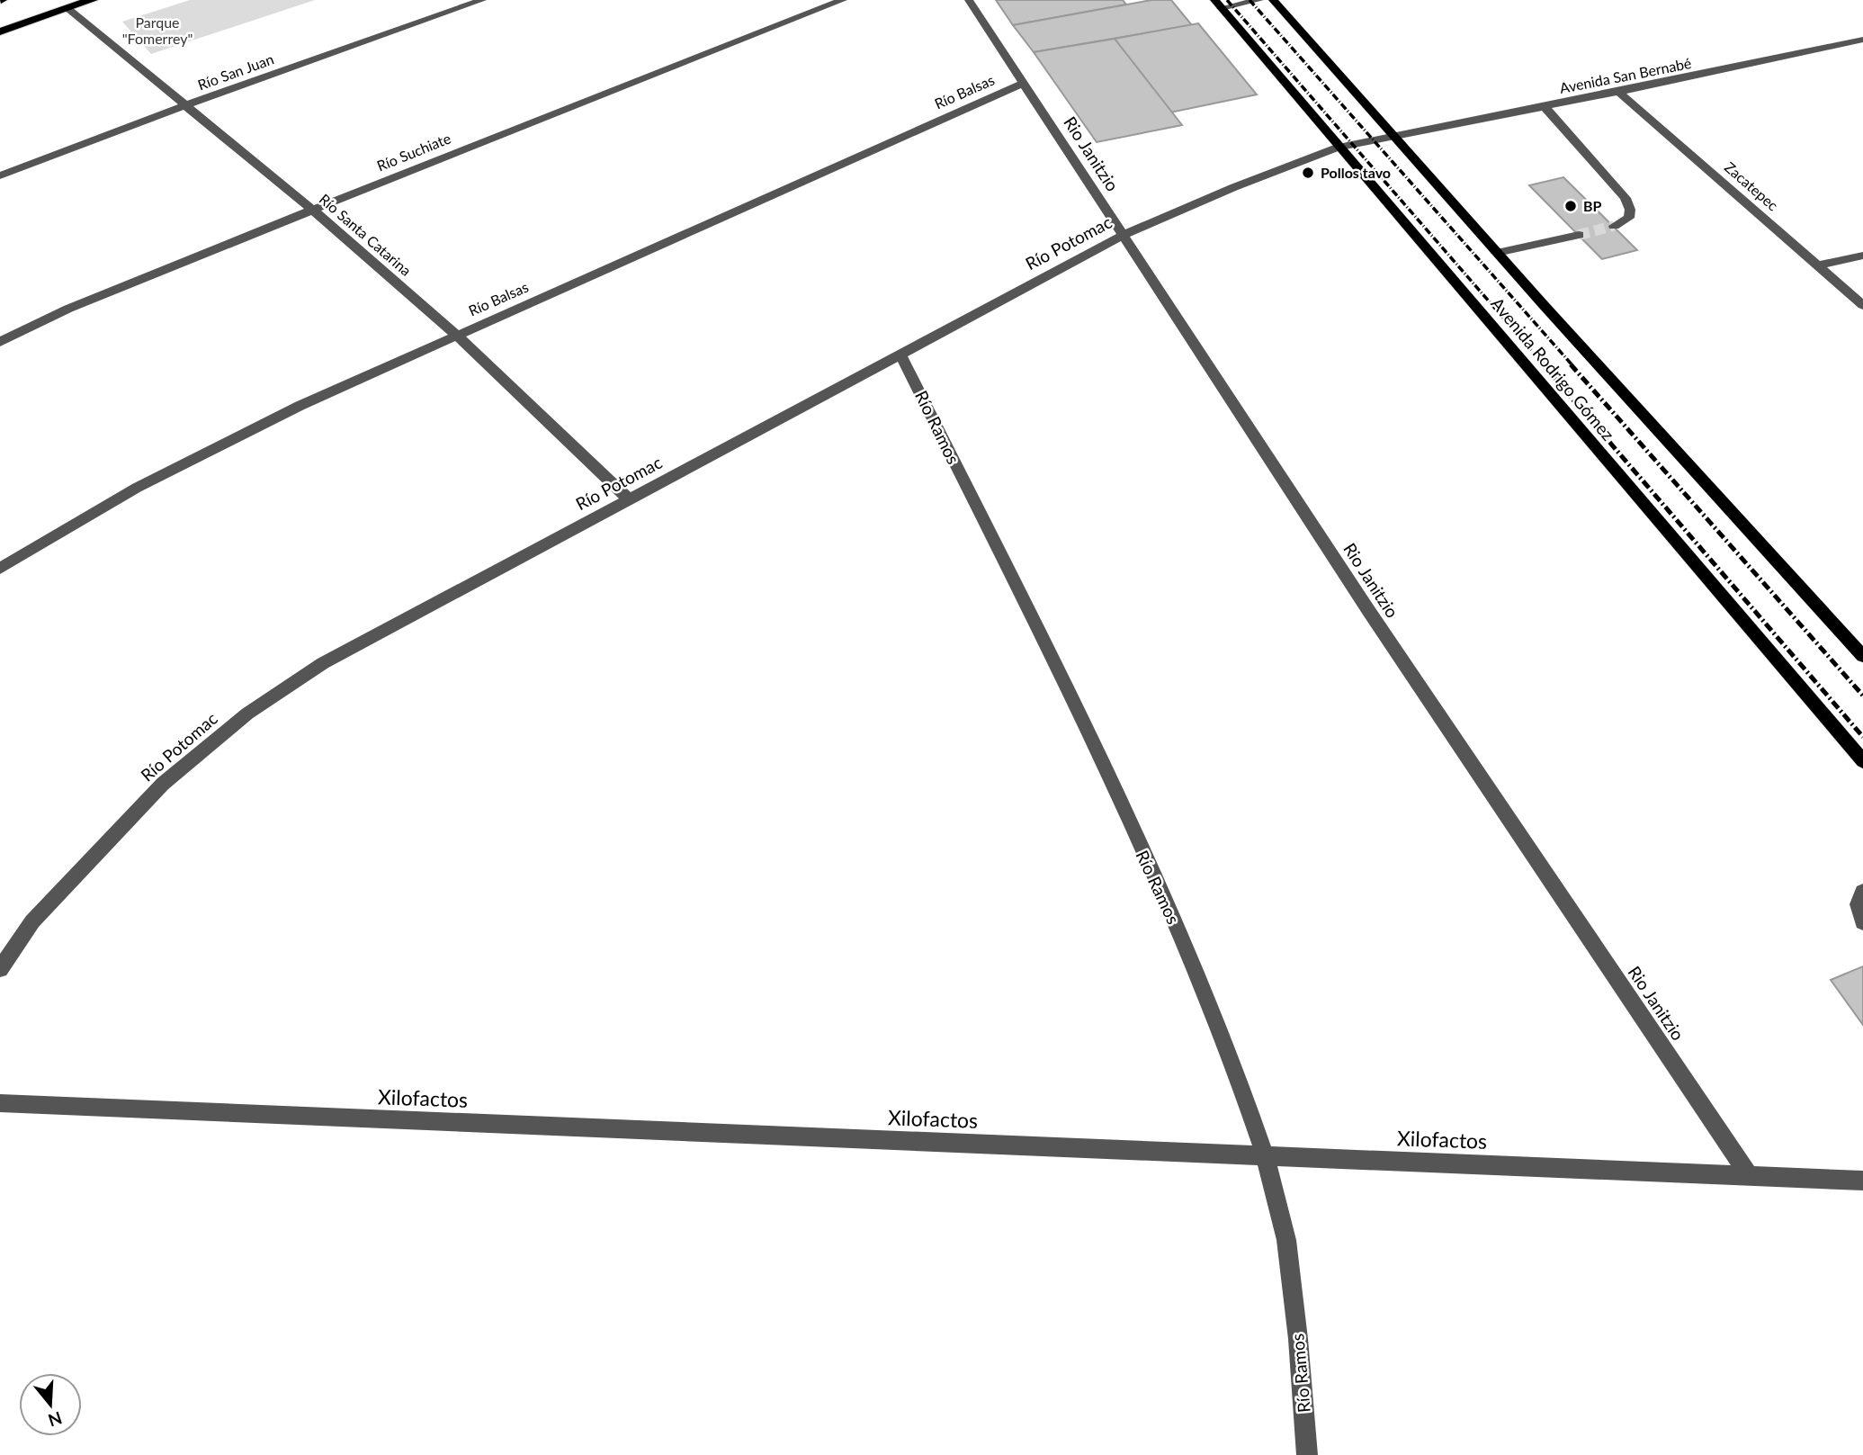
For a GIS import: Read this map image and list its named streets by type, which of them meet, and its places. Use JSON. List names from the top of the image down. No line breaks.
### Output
{"streets":{"main road":["Avenida Rodrigo Gómez"],"street":["Río San Juan","Avenida San Bernabé","Río Balsas","Río Suchiate","Rio Janitzio","Zacatepec","Río Santa Catarina","Río Potomac","Río Ramos","Xilofactos"]},"crossings":[["Río San Juan","Río Santa Catarina"],["Avenida San Bernabé","Zacatepec"],["Avenida San Bernabé","Río Potomac"],["Avenida San Bernabé","Avenida Rodrigo Gómez"],["Río Balsas","Rio Janitzio"],["Río Balsas","Río Santa Catarina"],["Río Suchiate","Río Santa Catarina"],["Rio Janitzio","Río Potomac"],["Rio Janitzio","Xilofactos"],["Río Santa Catarina","Río Potomac"],["Río Potomac","Avenida Rodrigo Gómez"],["Río Potomac","Río Ramos"],["Río Ramos","Xilofactos"]],"parks":["Parque \"Fomerrey\""],"places":["Pollos tavo","BP"],"north":"bottom"}
